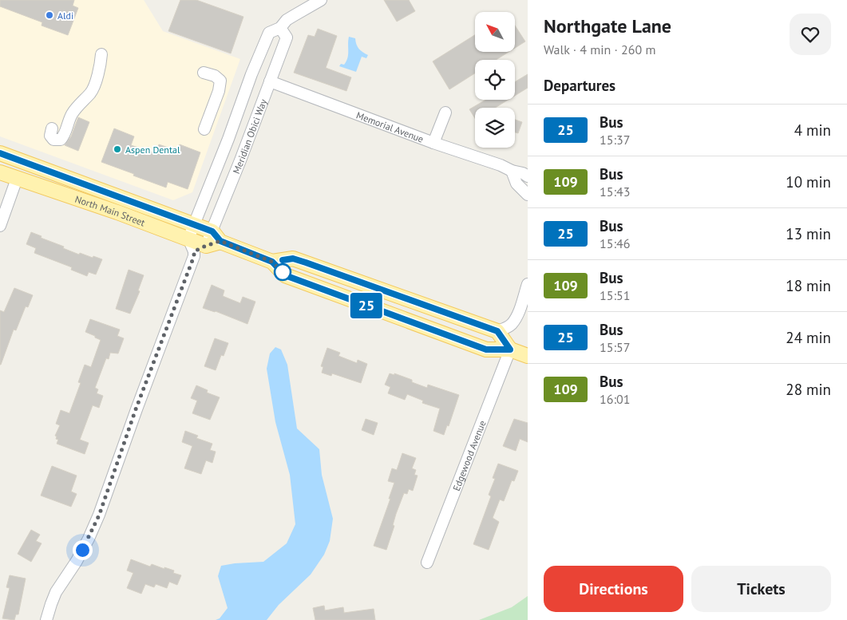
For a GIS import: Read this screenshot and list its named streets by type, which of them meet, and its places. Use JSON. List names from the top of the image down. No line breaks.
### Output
{"streets":{"main road":["North Main Street"],"street":["Memorial Avenue","Meridian Obici Way","Edgewood Avenue"]},"crossings":[["Memorial Avenue","Meridian Obici Way"],["Meridian Obici Way","North Main Street"],["North Main Street","Edgewood Avenue"]],"places":["Aldi","Aspen Dental"],"lines":["bus line 25"],"north":"top left","page":{"on_map":"25","heading":[["Northgate Lane","Walk · 4 min · 260 m"],"Departures"],"list":[{"mark":"25","name":"Bus","note":"15:37","value":"4 min"},{"mark":"109","name":"Bus","note":"15:43","value":"10 min"},{"mark":"25","name":"Bus","note":"15:46","value":"13 min"},{"mark":"109","name":"Bus","note":"15:51","value":"18 min"},{"mark":"25","name":"Bus","note":"15:57","value":"24 min"},{"mark":"109","name":"Bus","note":"16:01","value":"28 min"}],"buttons":["Directions","Tickets"]}}
